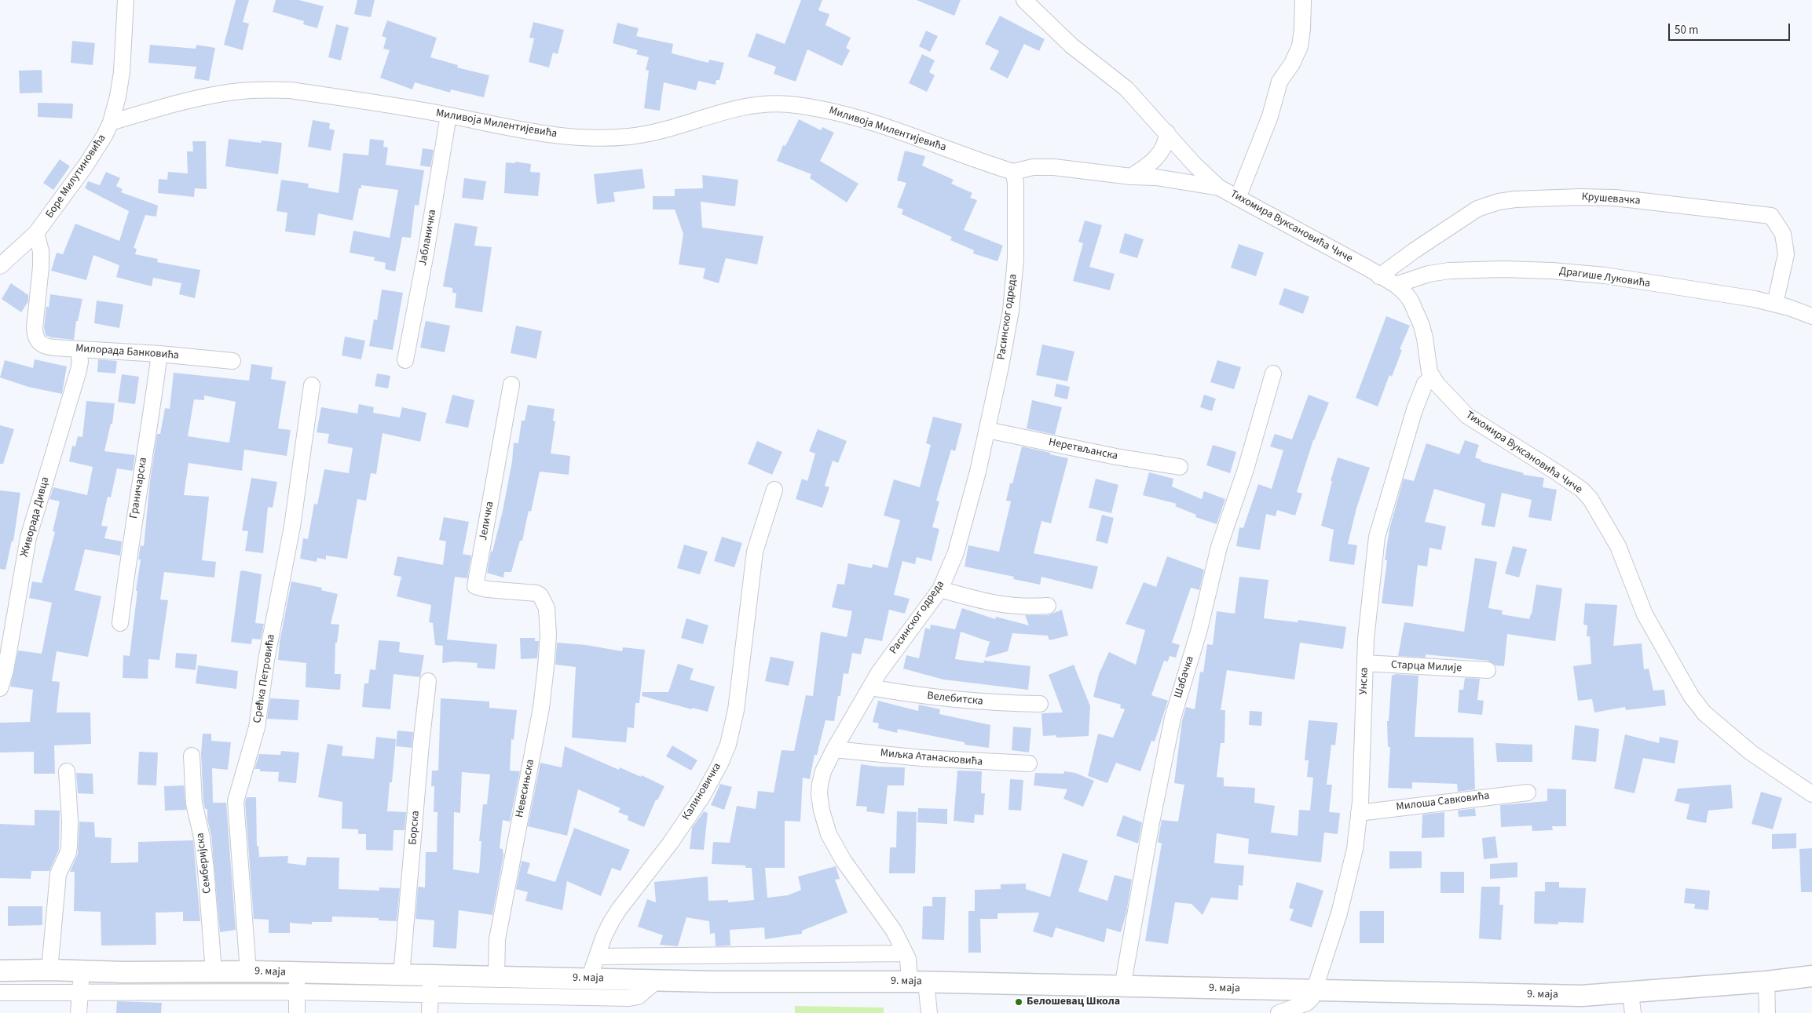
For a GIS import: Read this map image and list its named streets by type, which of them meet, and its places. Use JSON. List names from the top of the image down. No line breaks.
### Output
{"streets":{"main road":["9. маја"],"street":["Миливоја Милентијевића","Боре Милутиновића","Крушевачка","Тихомира Вуксановића Чиче","Јабланичка","Драгише Луковића","Расинског одреда","Милорада Банковића","Неретвљанска","Граничарска","Живорада Дивца","Јеличка","Старца Милије","Шабачка","Срећка Петровића","Унска","Велебитска","Миљка Атанасковића","Невесињска","Калиновичка","Милоша Савковића","Борска","Семберијска"]},"crossings":[["Миливоја Милентијевића","Боре Милутиновића"],["Миливоја Милентијевића","Јабланичка"],["Миливоја Милентијевића","Расинског одреда"],["Боре Милутиновића","Милорада Банковића"],["Крушевачка","Тихомира Вуксановића Чиче"],["Крушевачка","Драгише Луковића"],["Тихомира Вуксановића Чиче","Драгише Луковића"],["Тихомира Вуксановића Чиче","Унска"],["Расинског одреда","Неретвљанска"],["Расинског одреда","Велебитска"],["Расинског одреда","Миљка Атанасковића"],["Расинског одреда","9. маја"],["Милорада Банковића","Граничарска"],["Милорада Банковића","Живорада Дивца"],["Јеличка","Невесињска"],["Старца Милије","Унска"],["Шабачка","9. маја"],["Срећка Петровића","9. маја"],["Унска","Милоша Савковића"],["Унска","9. маја"],["Невесињска","9. маја"],["Калиновичка","9. маја"],["Борска","9. маја"],["Семберијска","9. маја"]],"places":["Белошевац Школа"],"scale_bar":"50 m"}
